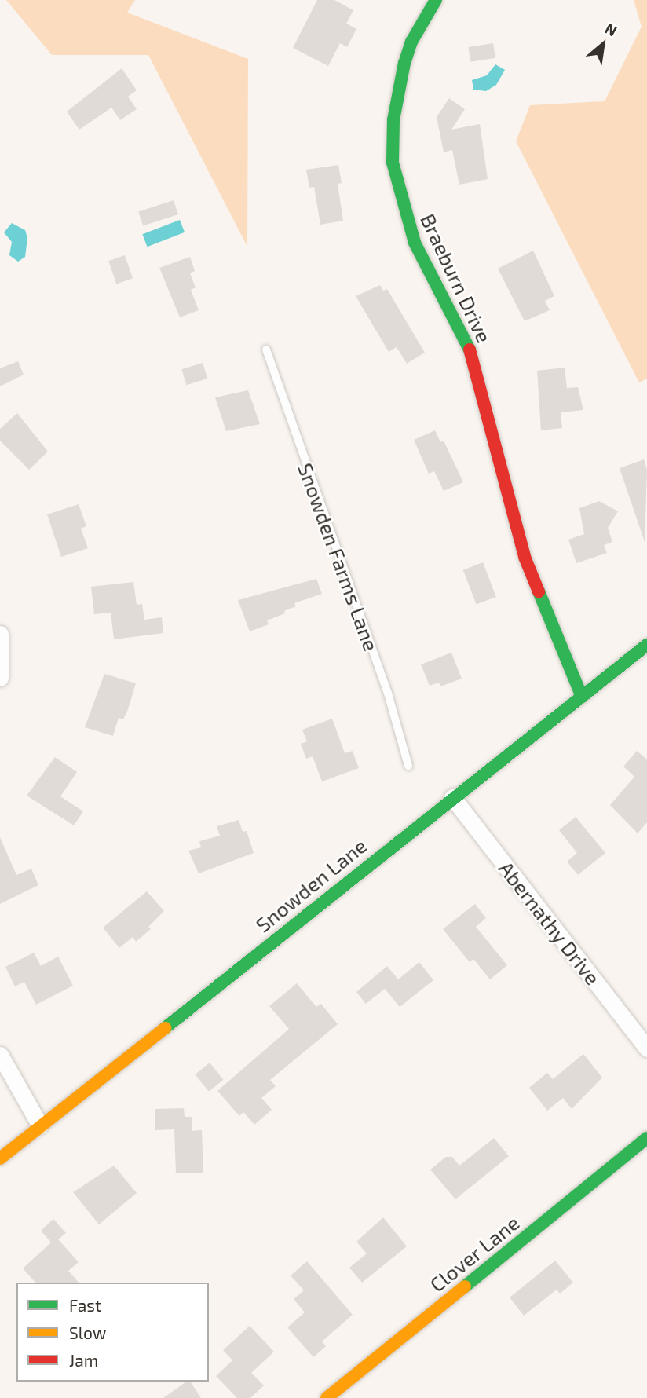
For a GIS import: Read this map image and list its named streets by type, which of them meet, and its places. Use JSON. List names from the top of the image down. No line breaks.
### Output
{"streets":{"street":["Braeburn Drive","Snowden Lane","Abernathy Drive","Clover Lane"],"lane":["Snowden Farms Lane"]},"crossings":[["Braeburn Drive","Snowden Lane"],["Snowden Lane","Abernathy Drive"]],"legend":["Fast","Slow","Jam"],"north":"top right"}
